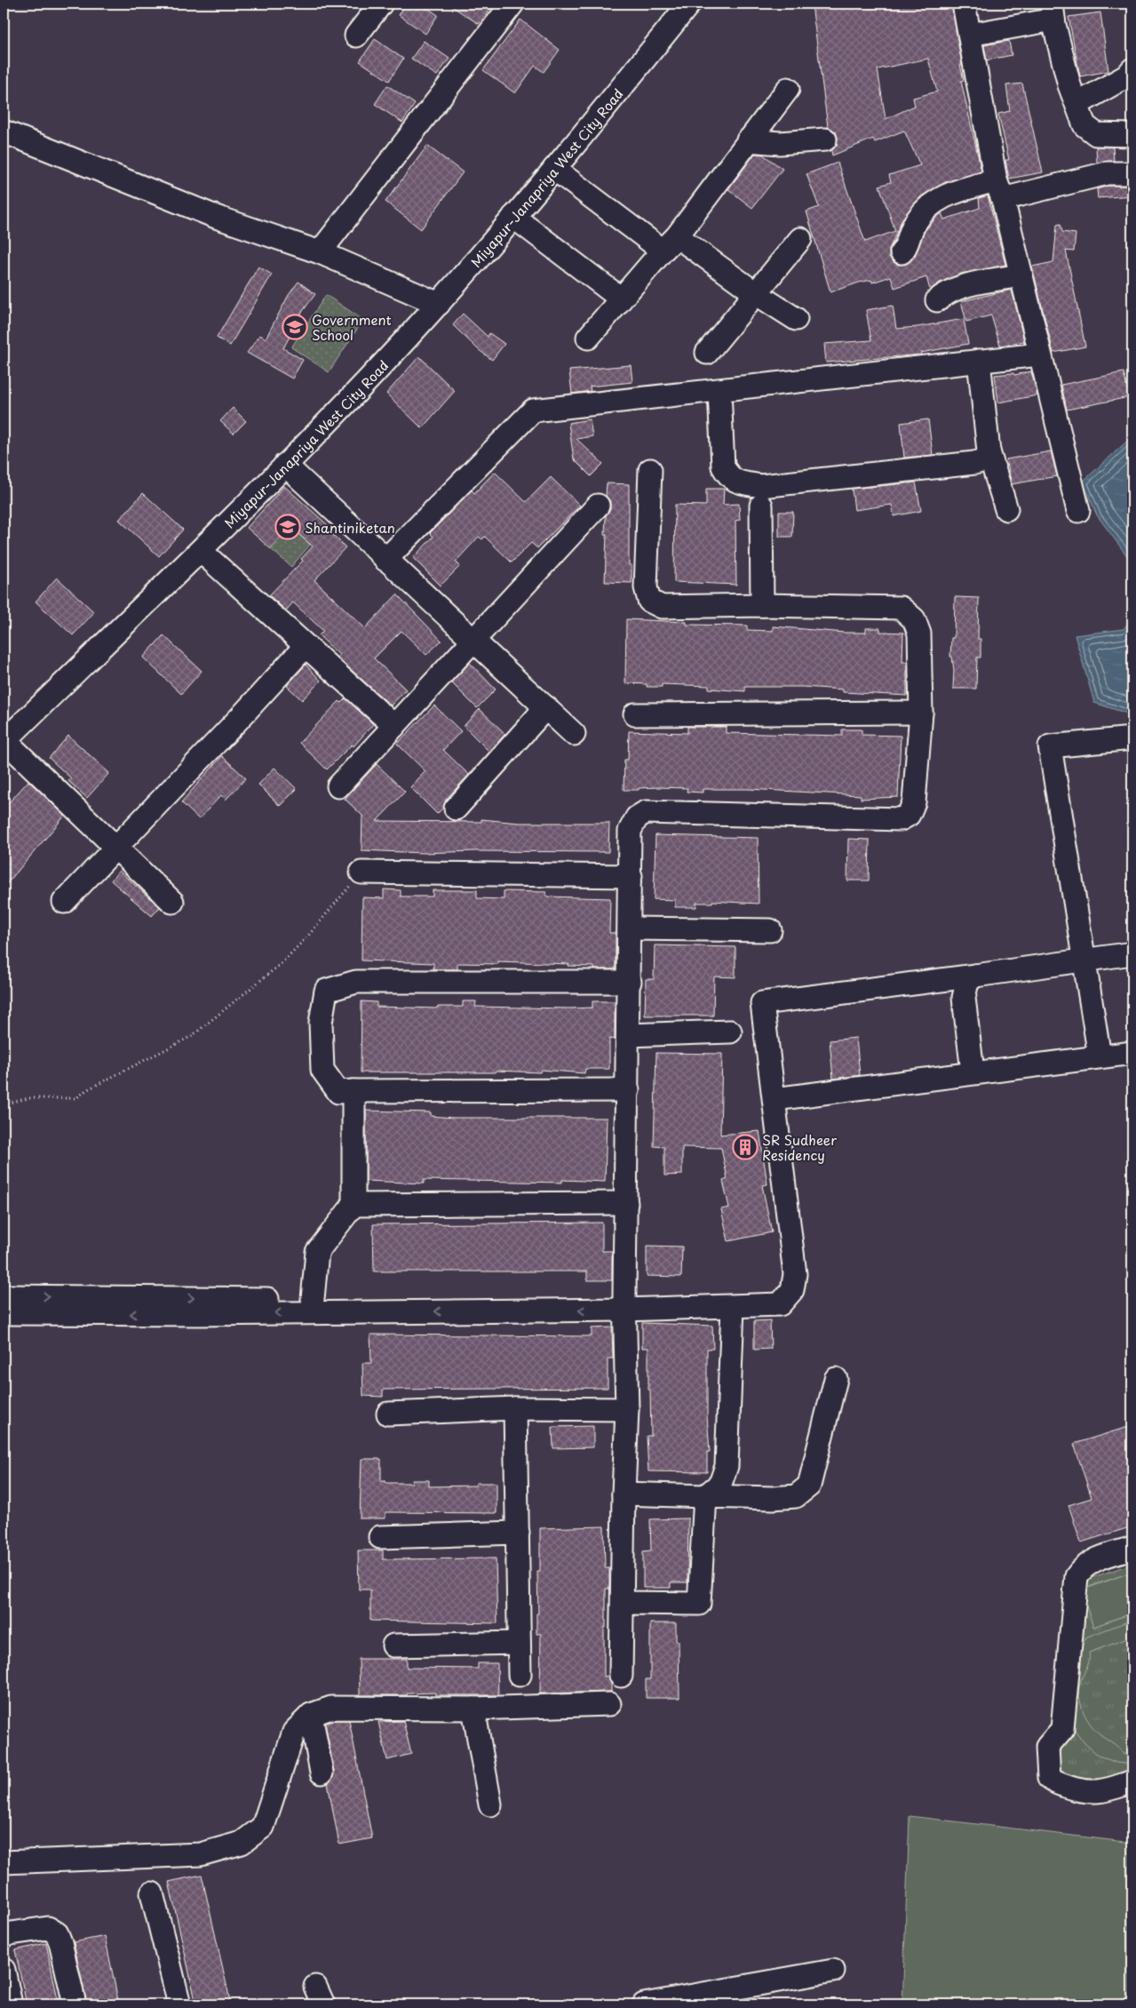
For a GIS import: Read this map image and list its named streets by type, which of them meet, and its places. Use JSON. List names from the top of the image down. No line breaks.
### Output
{"streets":{"street":["Miyapur-Janapriya West City Road"]},"places":{"school or university":["Government School","Shantiniketan"],"building":["SR Sudheer Residency"]}}
